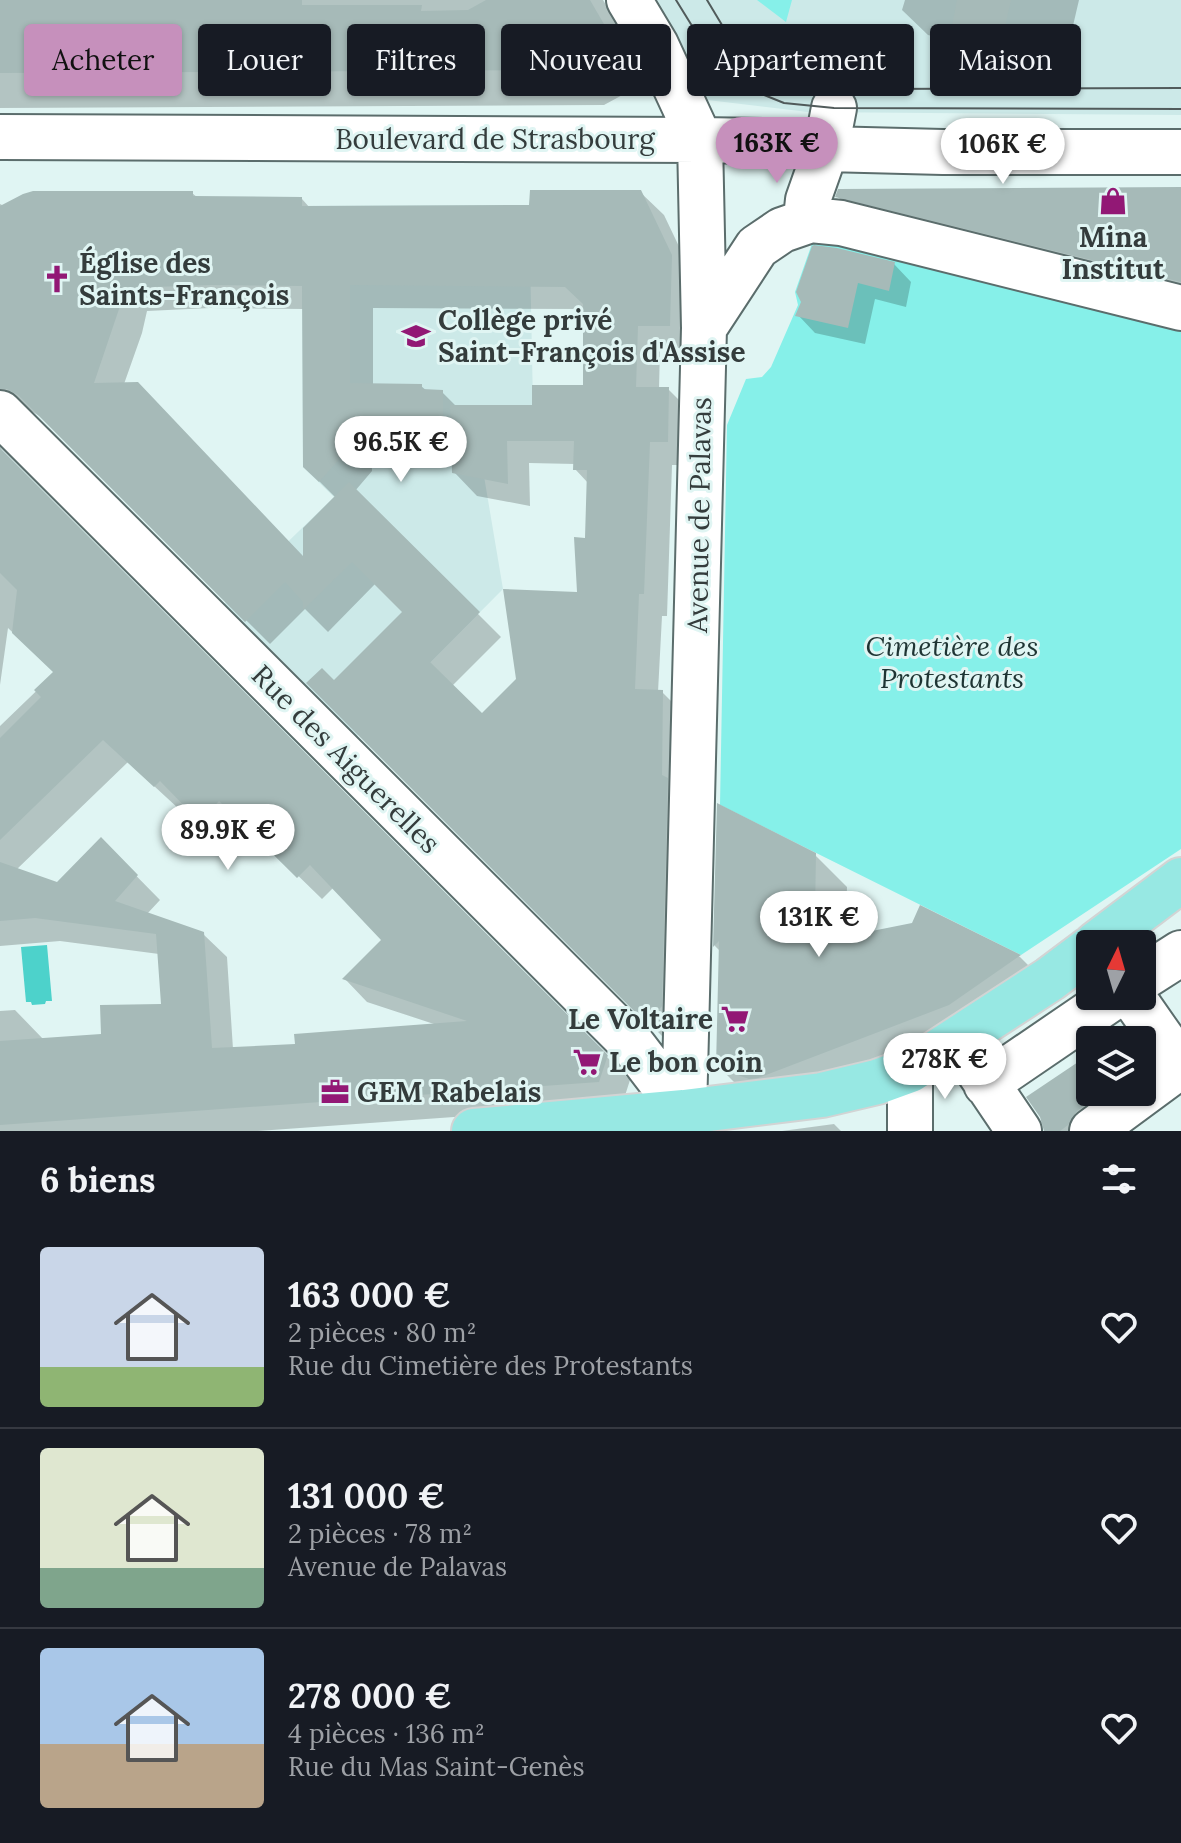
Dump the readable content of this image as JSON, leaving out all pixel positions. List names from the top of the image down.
{
  "streets": {
    "street": ["Boulevard de Strasbourg", "Avenue de Palavas", "Rue des Aiguerelles"]
  },
  "crossings": [
    ["Boulevard de Strasbourg", "Avenue de Palavas"],
    ["Avenue de Palavas", "Rue des Aiguerelles"]
  ],
  "parks": ["Cimetière des Protestants"],
  "places": {
    "shop": ["Mina Institut"],
    "church": ["Église des Saints-François"],
    "school or university": ["Collège privé Saint-François d'Assise"],
    "supermarket": ["Le Voltaire", "Le bon coin"],
    "office": ["GEM Rabelais"]
  },
  "north": "top",
  "page": {
    "chip": [
      "Acheter",
      "Louer",
      "Filtres",
      "Nouveau",
      "Appartement",
      "Maison"
    ],
    "price": [
      "163K €",
      "106K €",
      "96.5K €",
      "89.9K €",
      "131K €",
      "278K €"
    ],
    "heading": "6 biens",
    "list": [
      {
        "name": "163 000 €",
        "note": "2 pièces · 80 m² · Rue du Cimetière des Protestants"
      },
      {
        "name": "131 000 €",
        "note": "2 pièces · 78 m² · Avenue de Palavas"
      },
      {
        "name": "278 000 €",
        "note": "4 pièces · 136 m² · Rue du Mas Saint-Genès"
      }
    ]
  }
}
